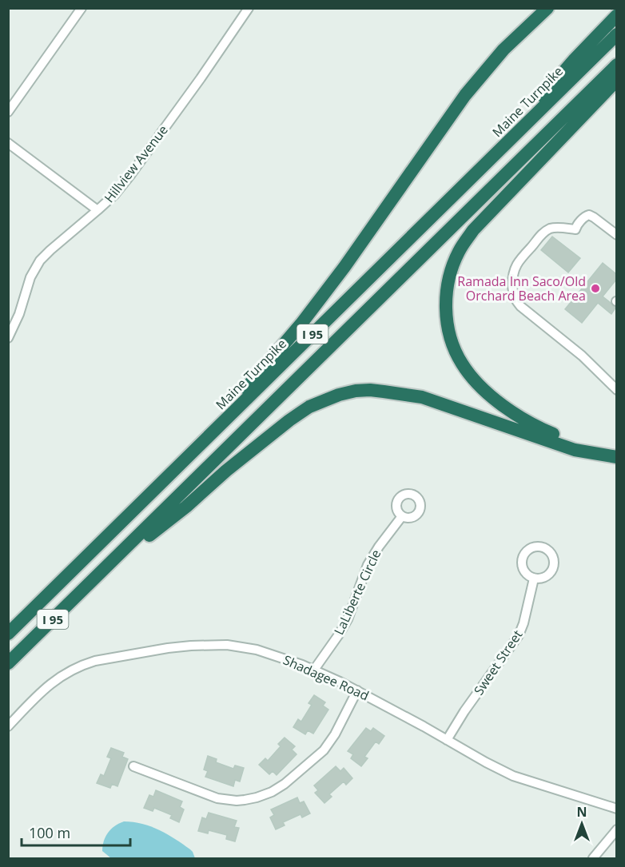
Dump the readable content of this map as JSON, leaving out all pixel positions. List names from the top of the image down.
{
  "streets": {
    "highway": ["Maine Turnpike", "I 95"],
    "street": [
      "Hillview Avenue",
      "LaLiberte Circle",
      "Sweet Street",
      "Shadagee Road"
    ]
  },
  "crossings": [
    ["LaLiberte Circle", "Shadagee Road"],
    ["Sweet Street", "Shadagee Road"]
  ],
  "places": ["Ramada Inn Saco/Old Orchard Beach Area"],
  "scale_bar": "100 m",
  "north": "top"
}
